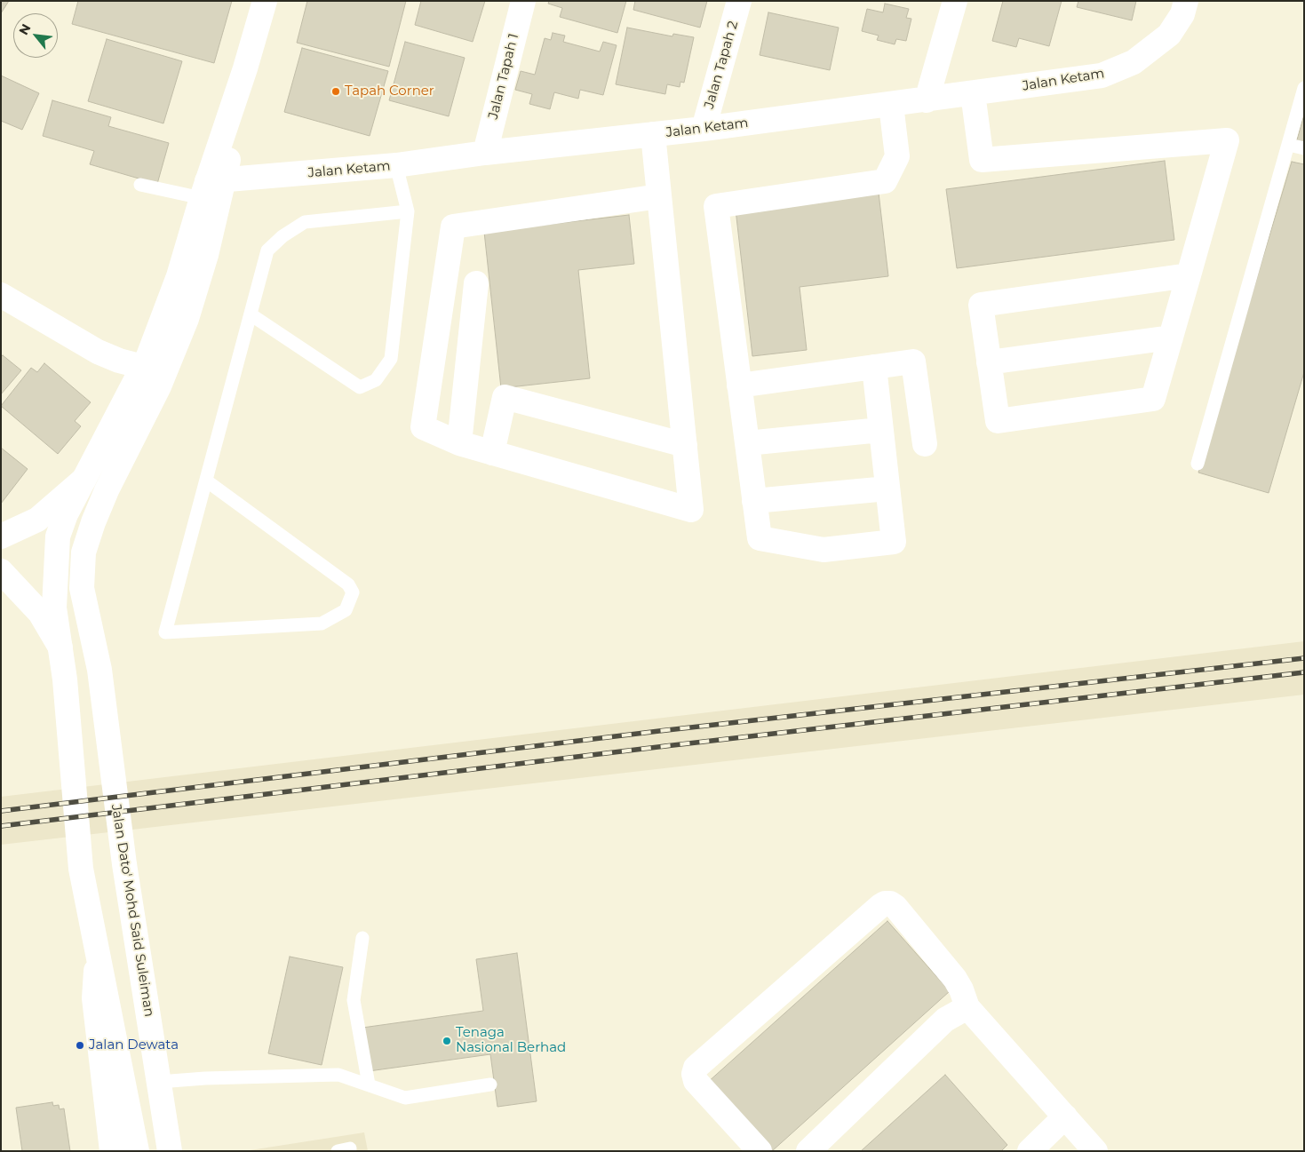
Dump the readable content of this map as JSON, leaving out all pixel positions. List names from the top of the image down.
{
  "streets": {
    "street": [
      "Jalan Tapah 2",
      "Jalan Tapah 1",
      "Jalan Ketam",
      "Jalan Dato' Mohd Said Suleiman"
    ]
  },
  "crossings": [
    ["Jalan Tapah 2", "Jalan Ketam"],
    ["Jalan Tapah 1", "Jalan Ketam"],
    ["Jalan Ketam", "Jalan Dato' Mohd Said Suleiman"]
  ],
  "places": ["Tapah Corner", "Tenaga Nasional Berhad", "Jalan Dewata"],
  "north": "top left"
}
